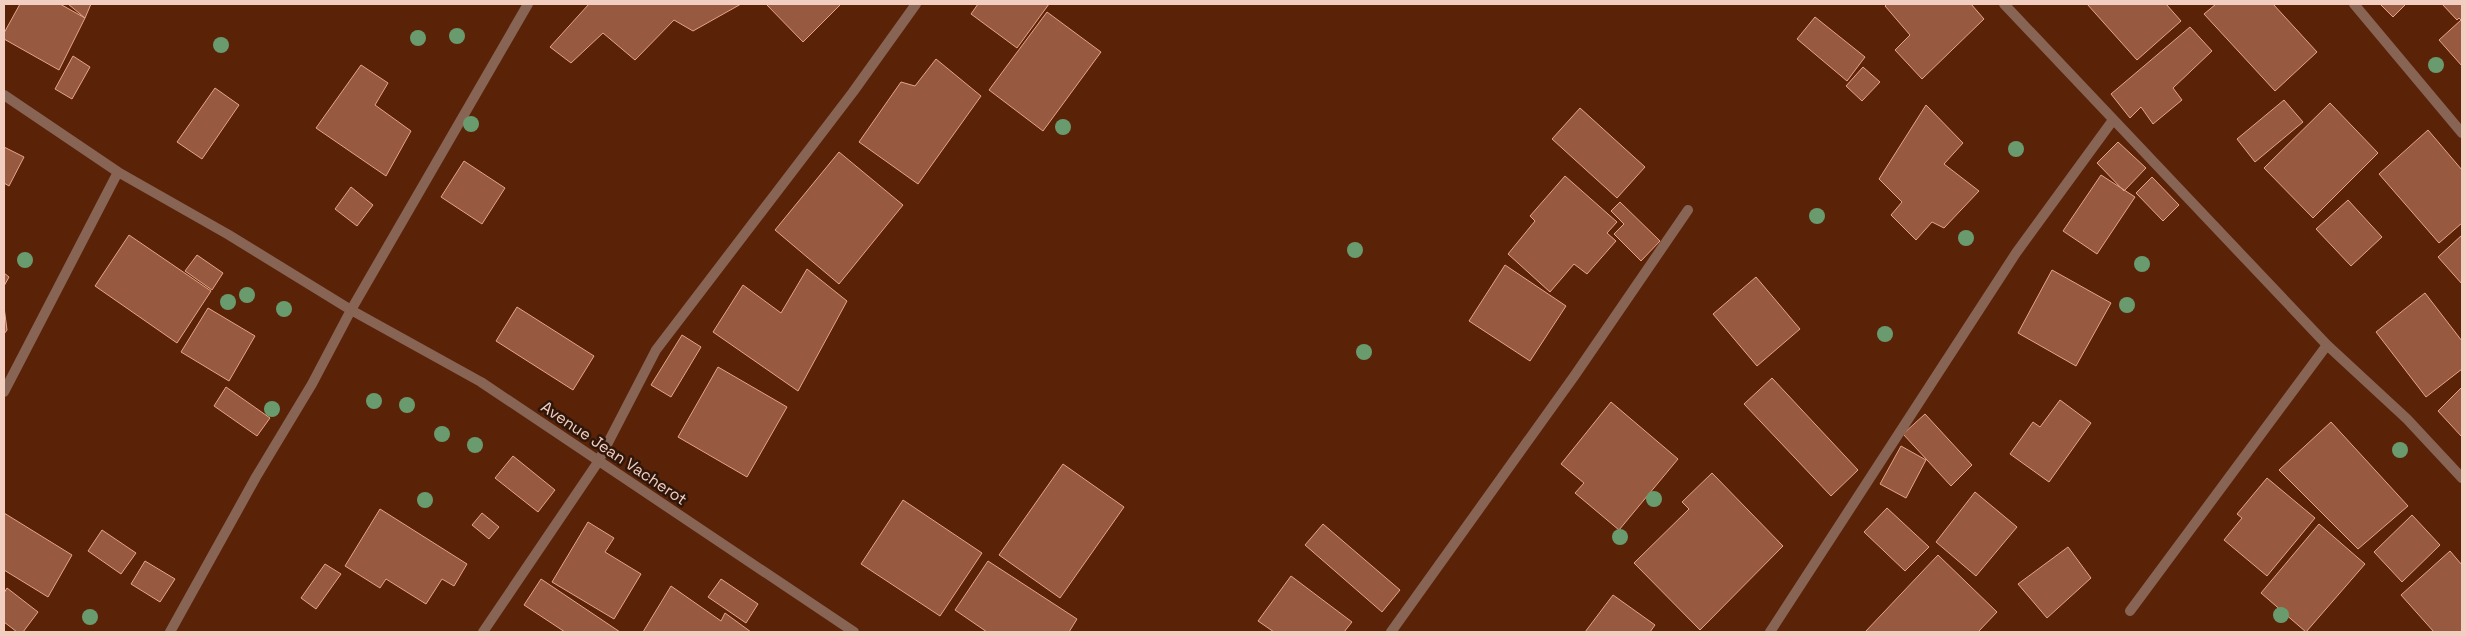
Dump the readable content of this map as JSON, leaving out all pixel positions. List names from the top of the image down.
{
  "streets": {
    "street": ["Avenue Jean Vacherot"]
  }
}
